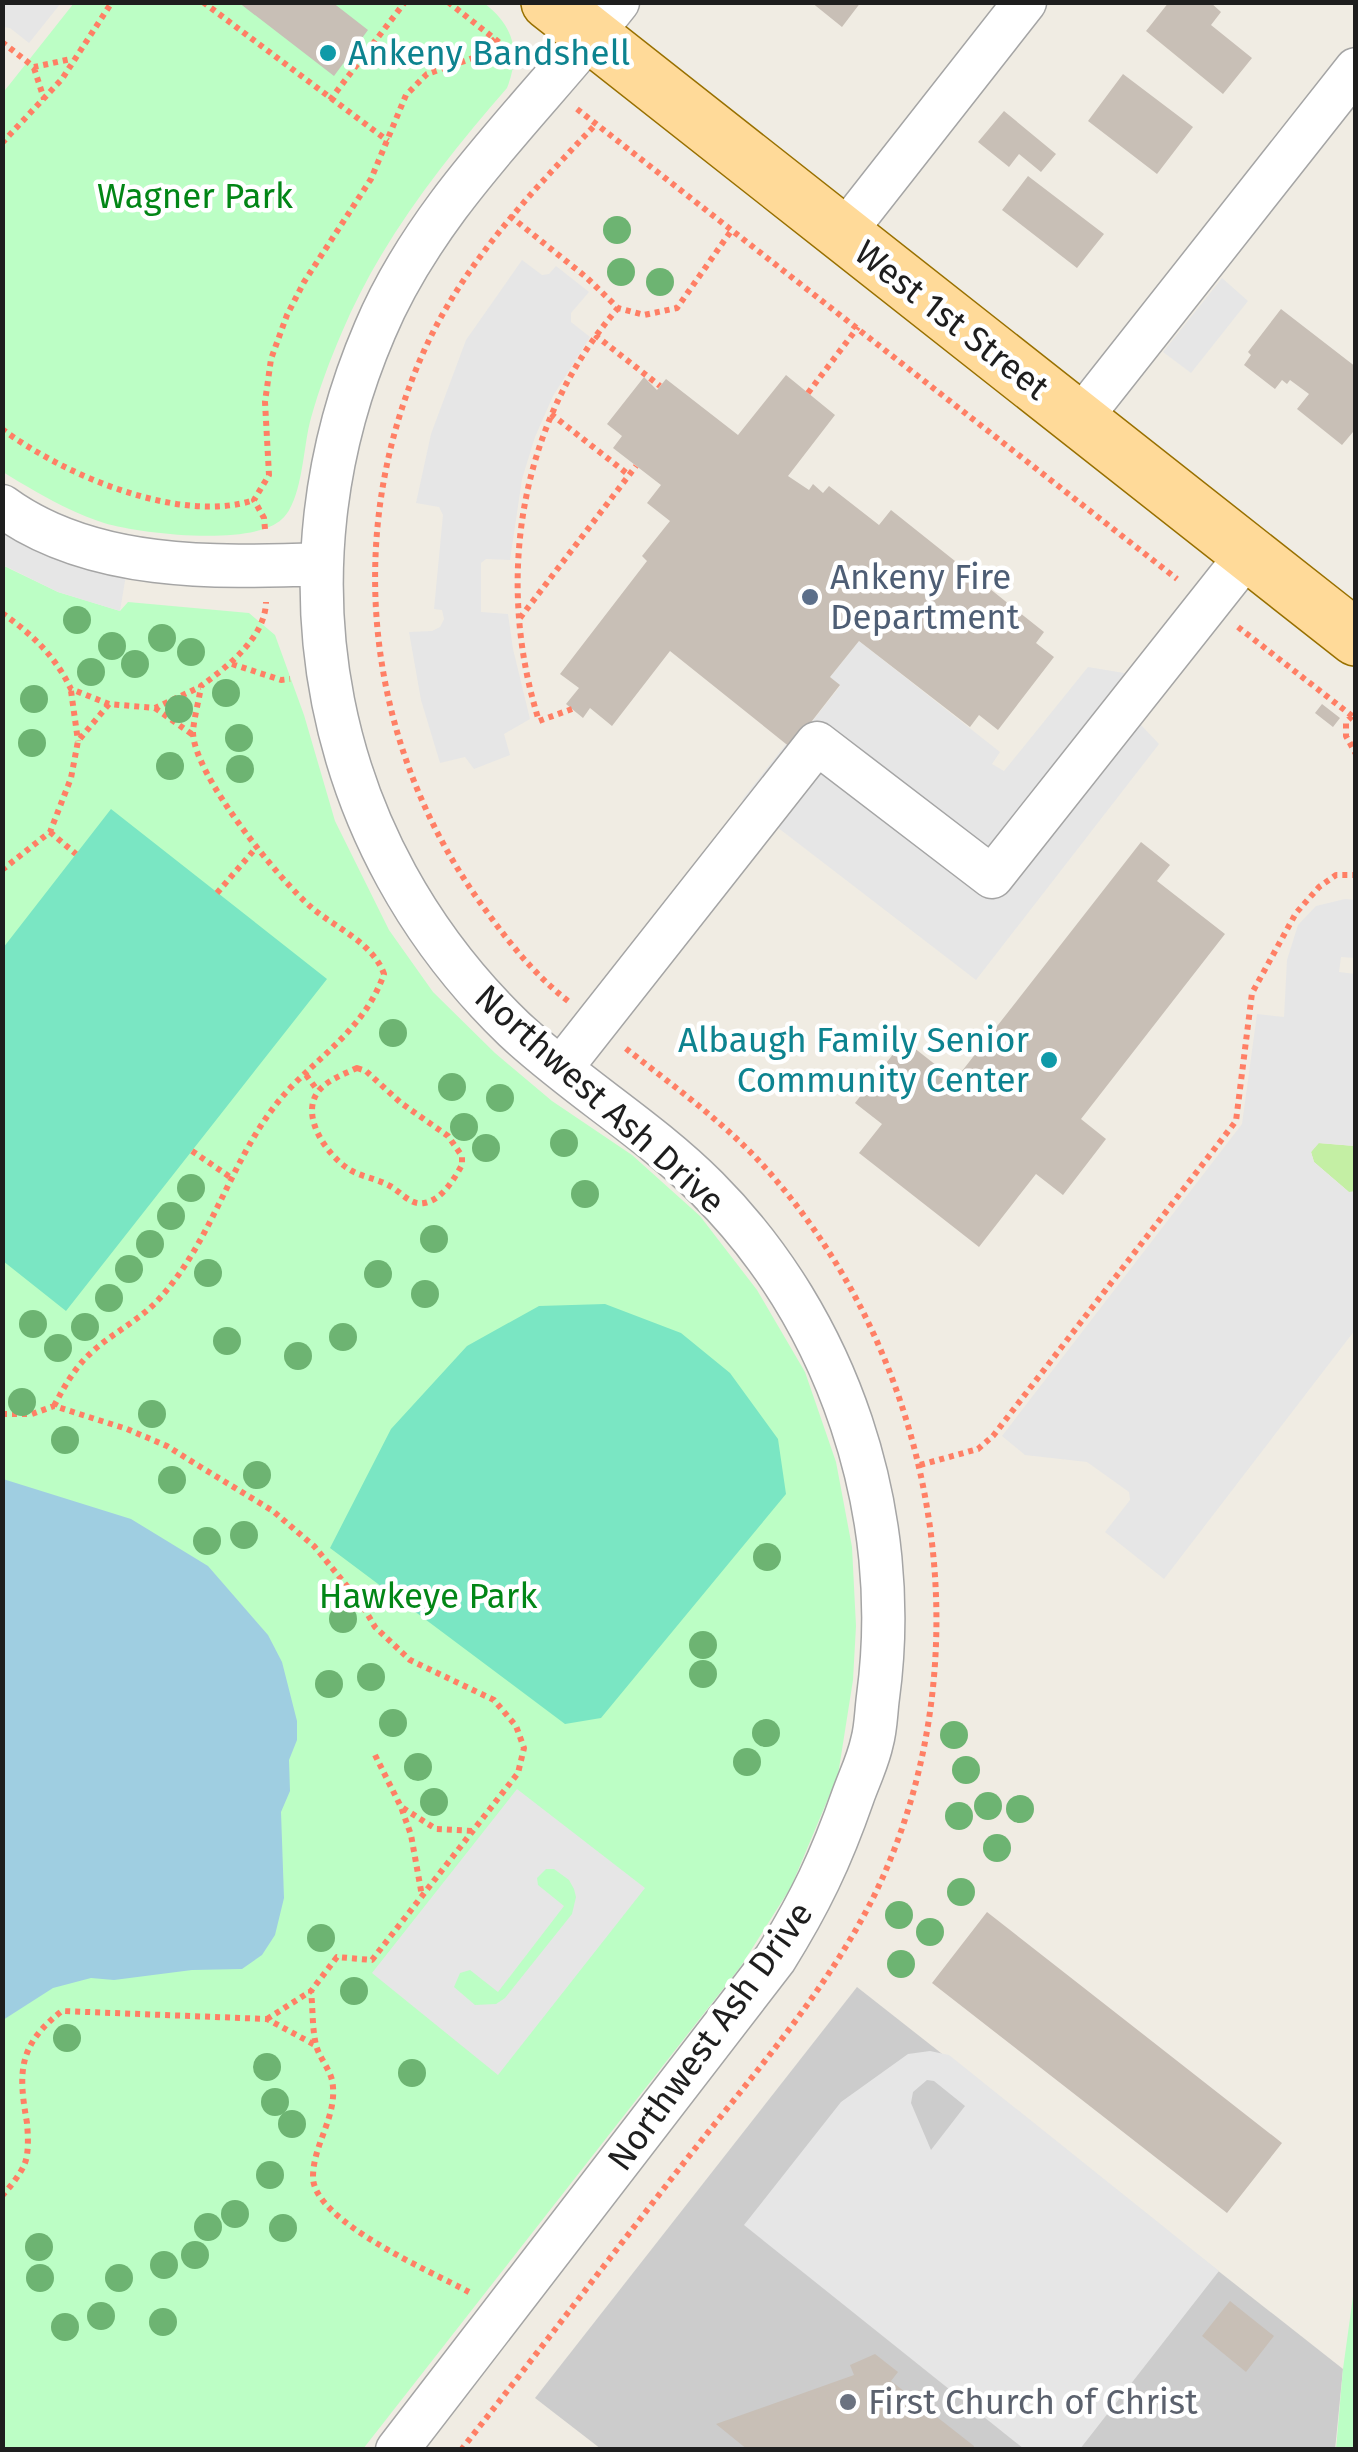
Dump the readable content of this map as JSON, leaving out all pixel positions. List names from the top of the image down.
{
  "streets": {
    "main road": ["West 1st Street"],
    "street": ["Northwest Ash Drive"]
  },
  "crossings": [
    ["West 1st Street", "Northwest Ash Drive"]
  ],
  "parks": ["Wagner Park", "Hawkeye Park"],
  "places": [
    "Ankeny Bandshell",
    "Ankeny Fire Department",
    "Albaugh Family Senior Community Center",
    "First Church of Christ"
  ]
}
